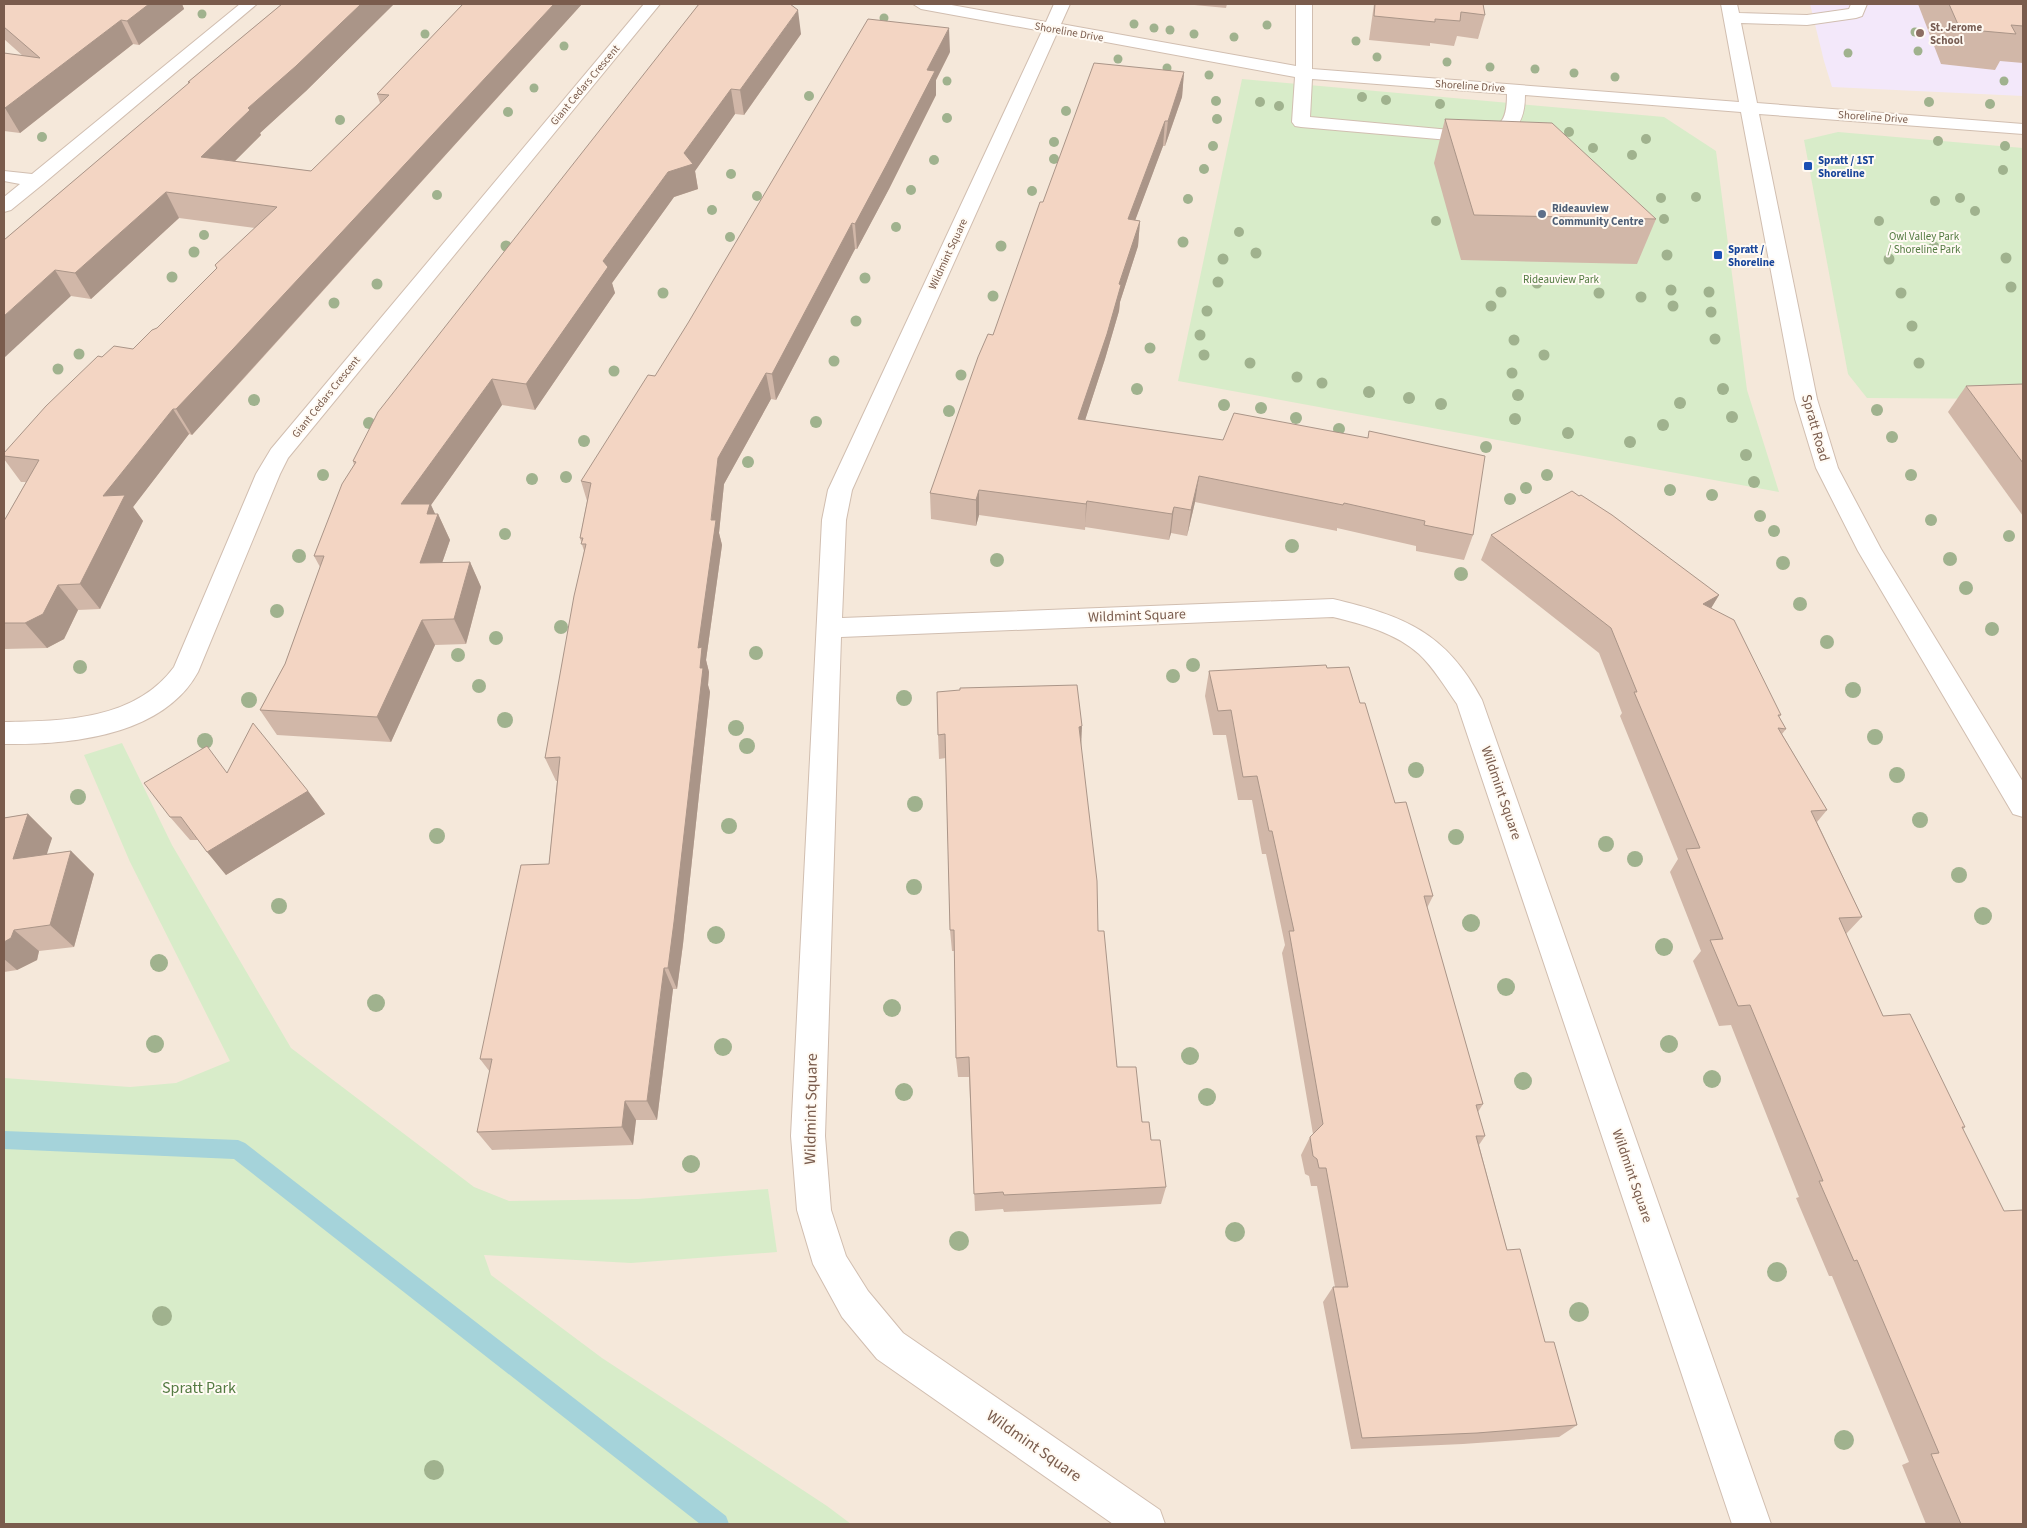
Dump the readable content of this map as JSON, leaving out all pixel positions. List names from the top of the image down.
{
  "streets": {
    "street": [
      "Shoreline Drive",
      "Giant Cedars Crescent",
      "Wildmint Square",
      "Spratt Road"
    ]
  },
  "crossings": [
    ["Shoreline Drive", "Wildmint Square"],
    ["Shoreline Drive", "Spratt Road"]
  ],
  "parks": ["Owl Valley Park / Shoreline Park", "Rideauview Park", "Spratt Park"],
  "places": {
    "other": ["St. Jerome School", "Rideauview Community Centre"],
    "transit": ["Spratt / 1ST Shoreline", "Spratt / Shoreline"]
  }
}
